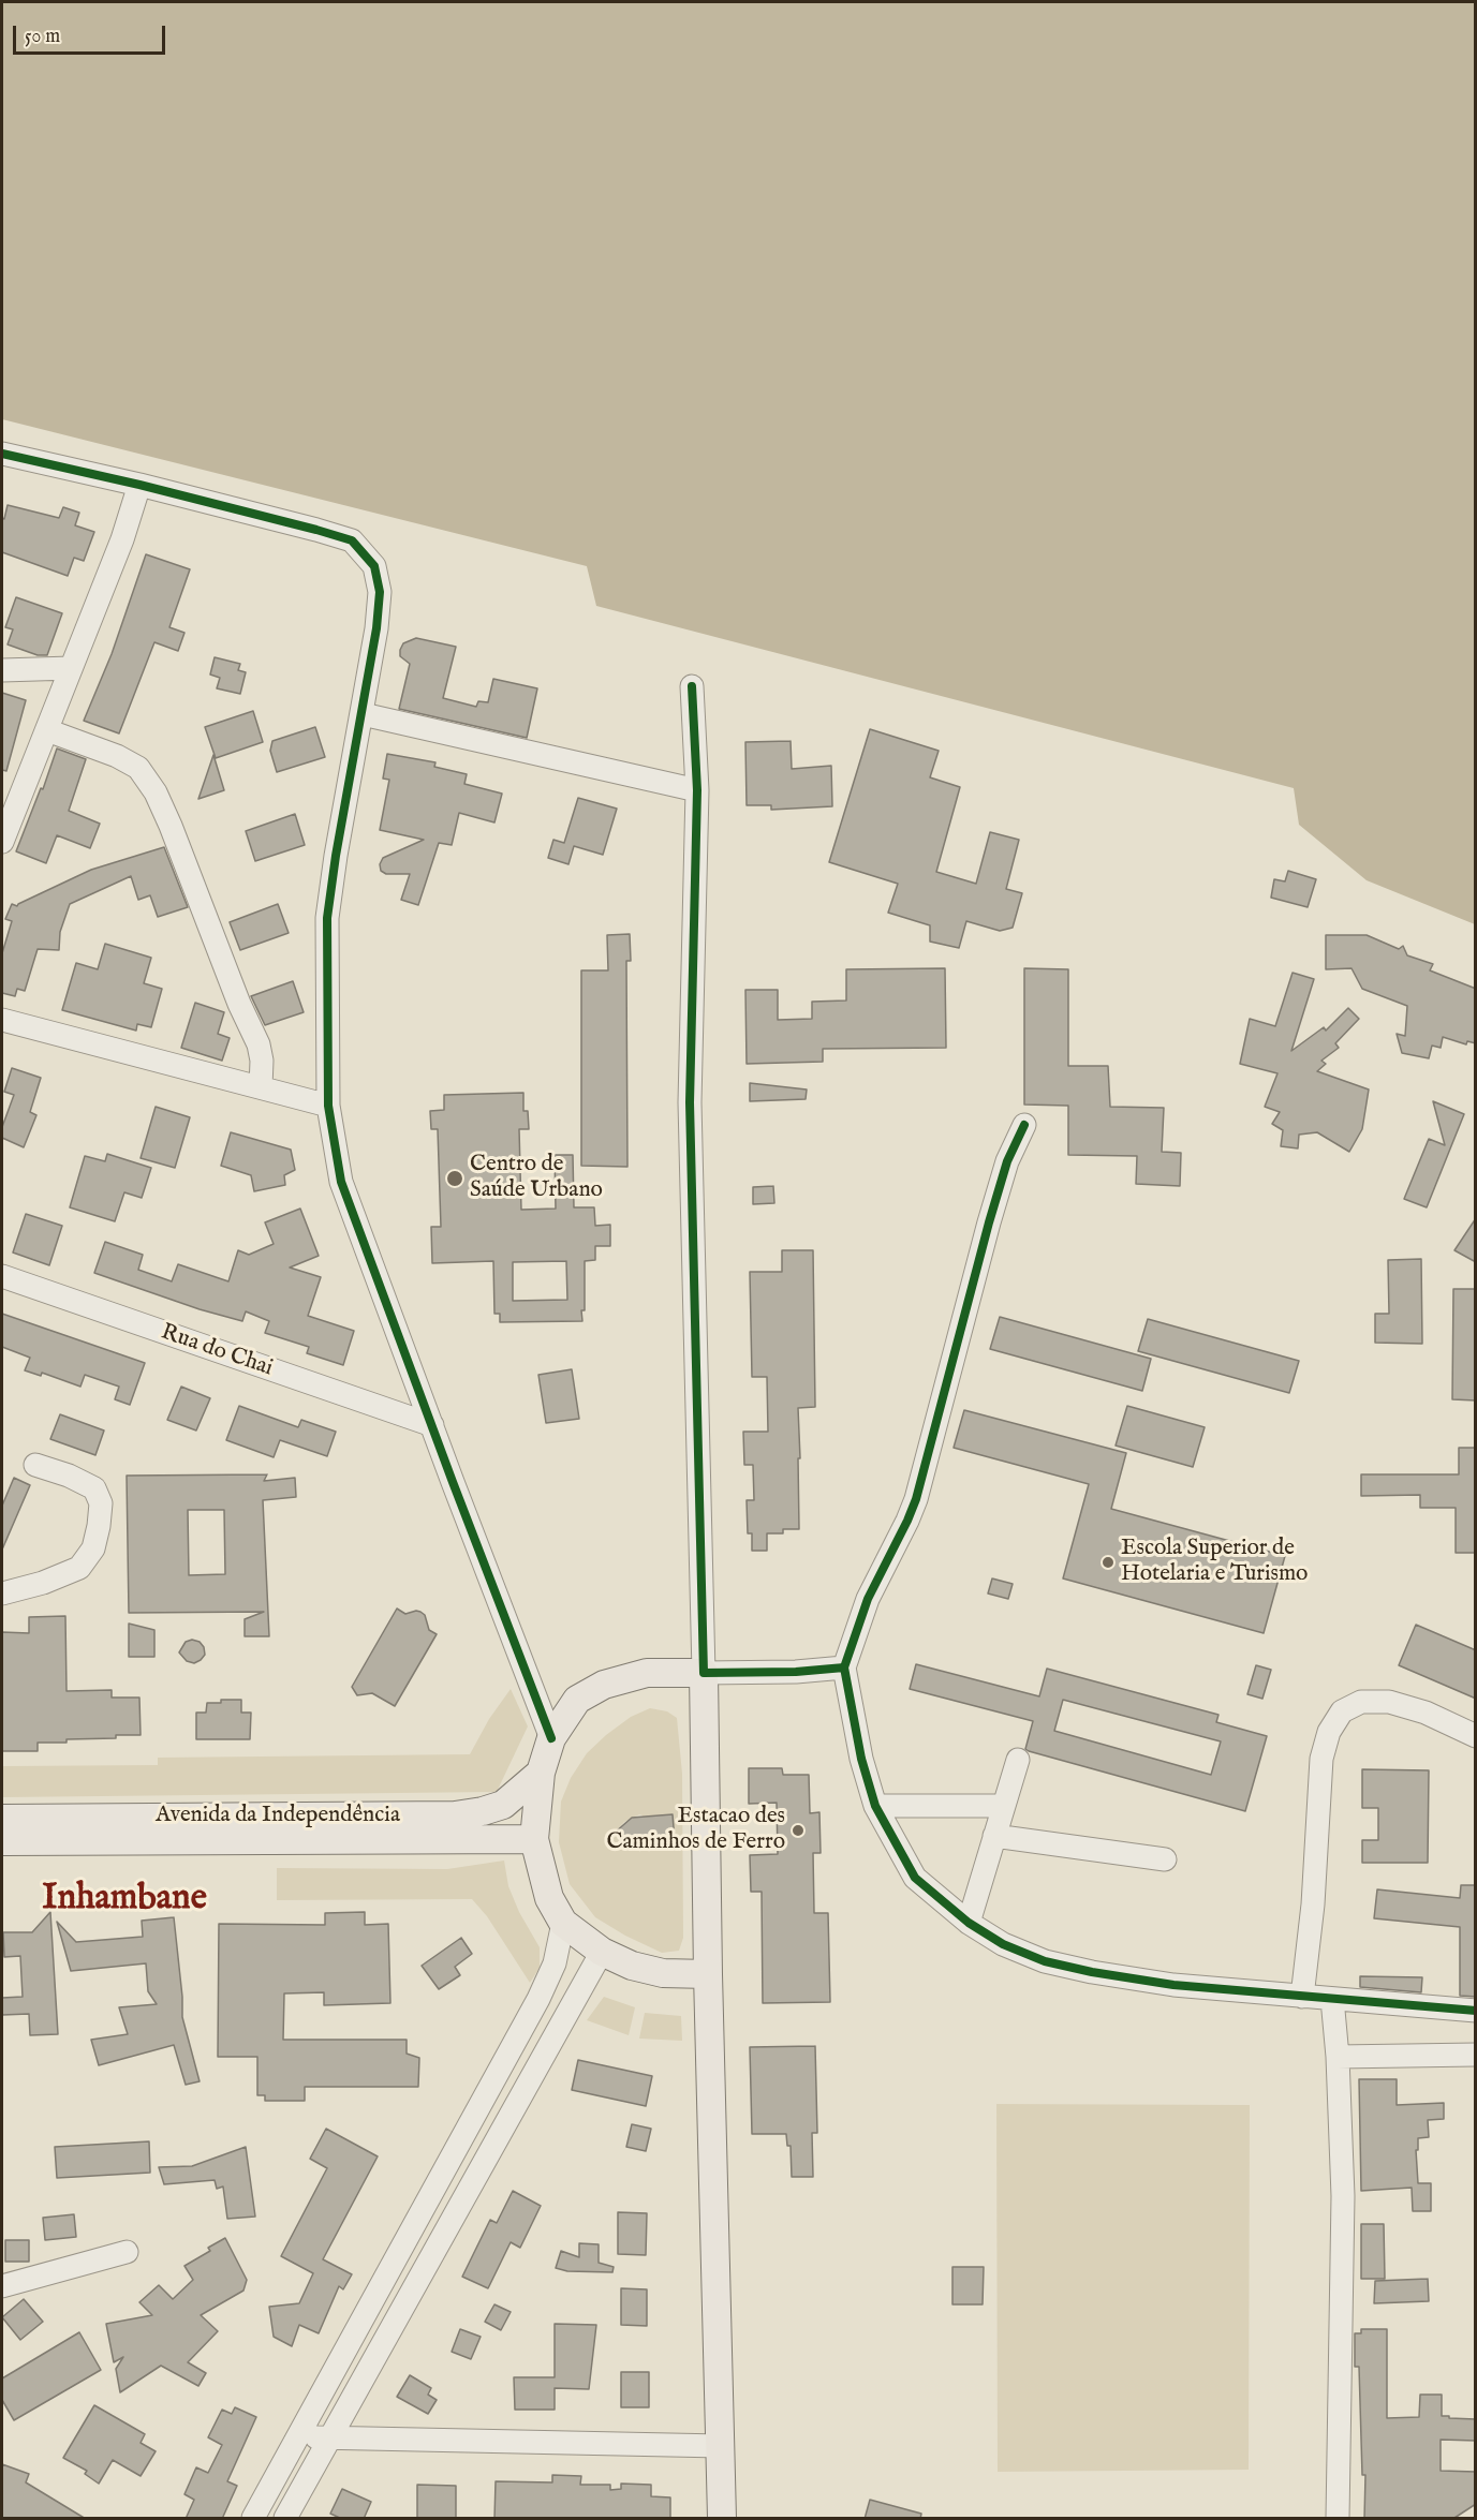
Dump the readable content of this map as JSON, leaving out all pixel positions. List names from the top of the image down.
{
  "streets": {
    "main road": ["Avenida da Independência"],
    "street": ["Rua do Chai"]
  },
  "districts": ["Inhambane"],
  "places": ["Centro de Saúde Urbano", "Escola Superior de Hotelaria e Turismo", "Estacao des Caminhos de Ferro"],
  "scale_bar": "50 m"
}
